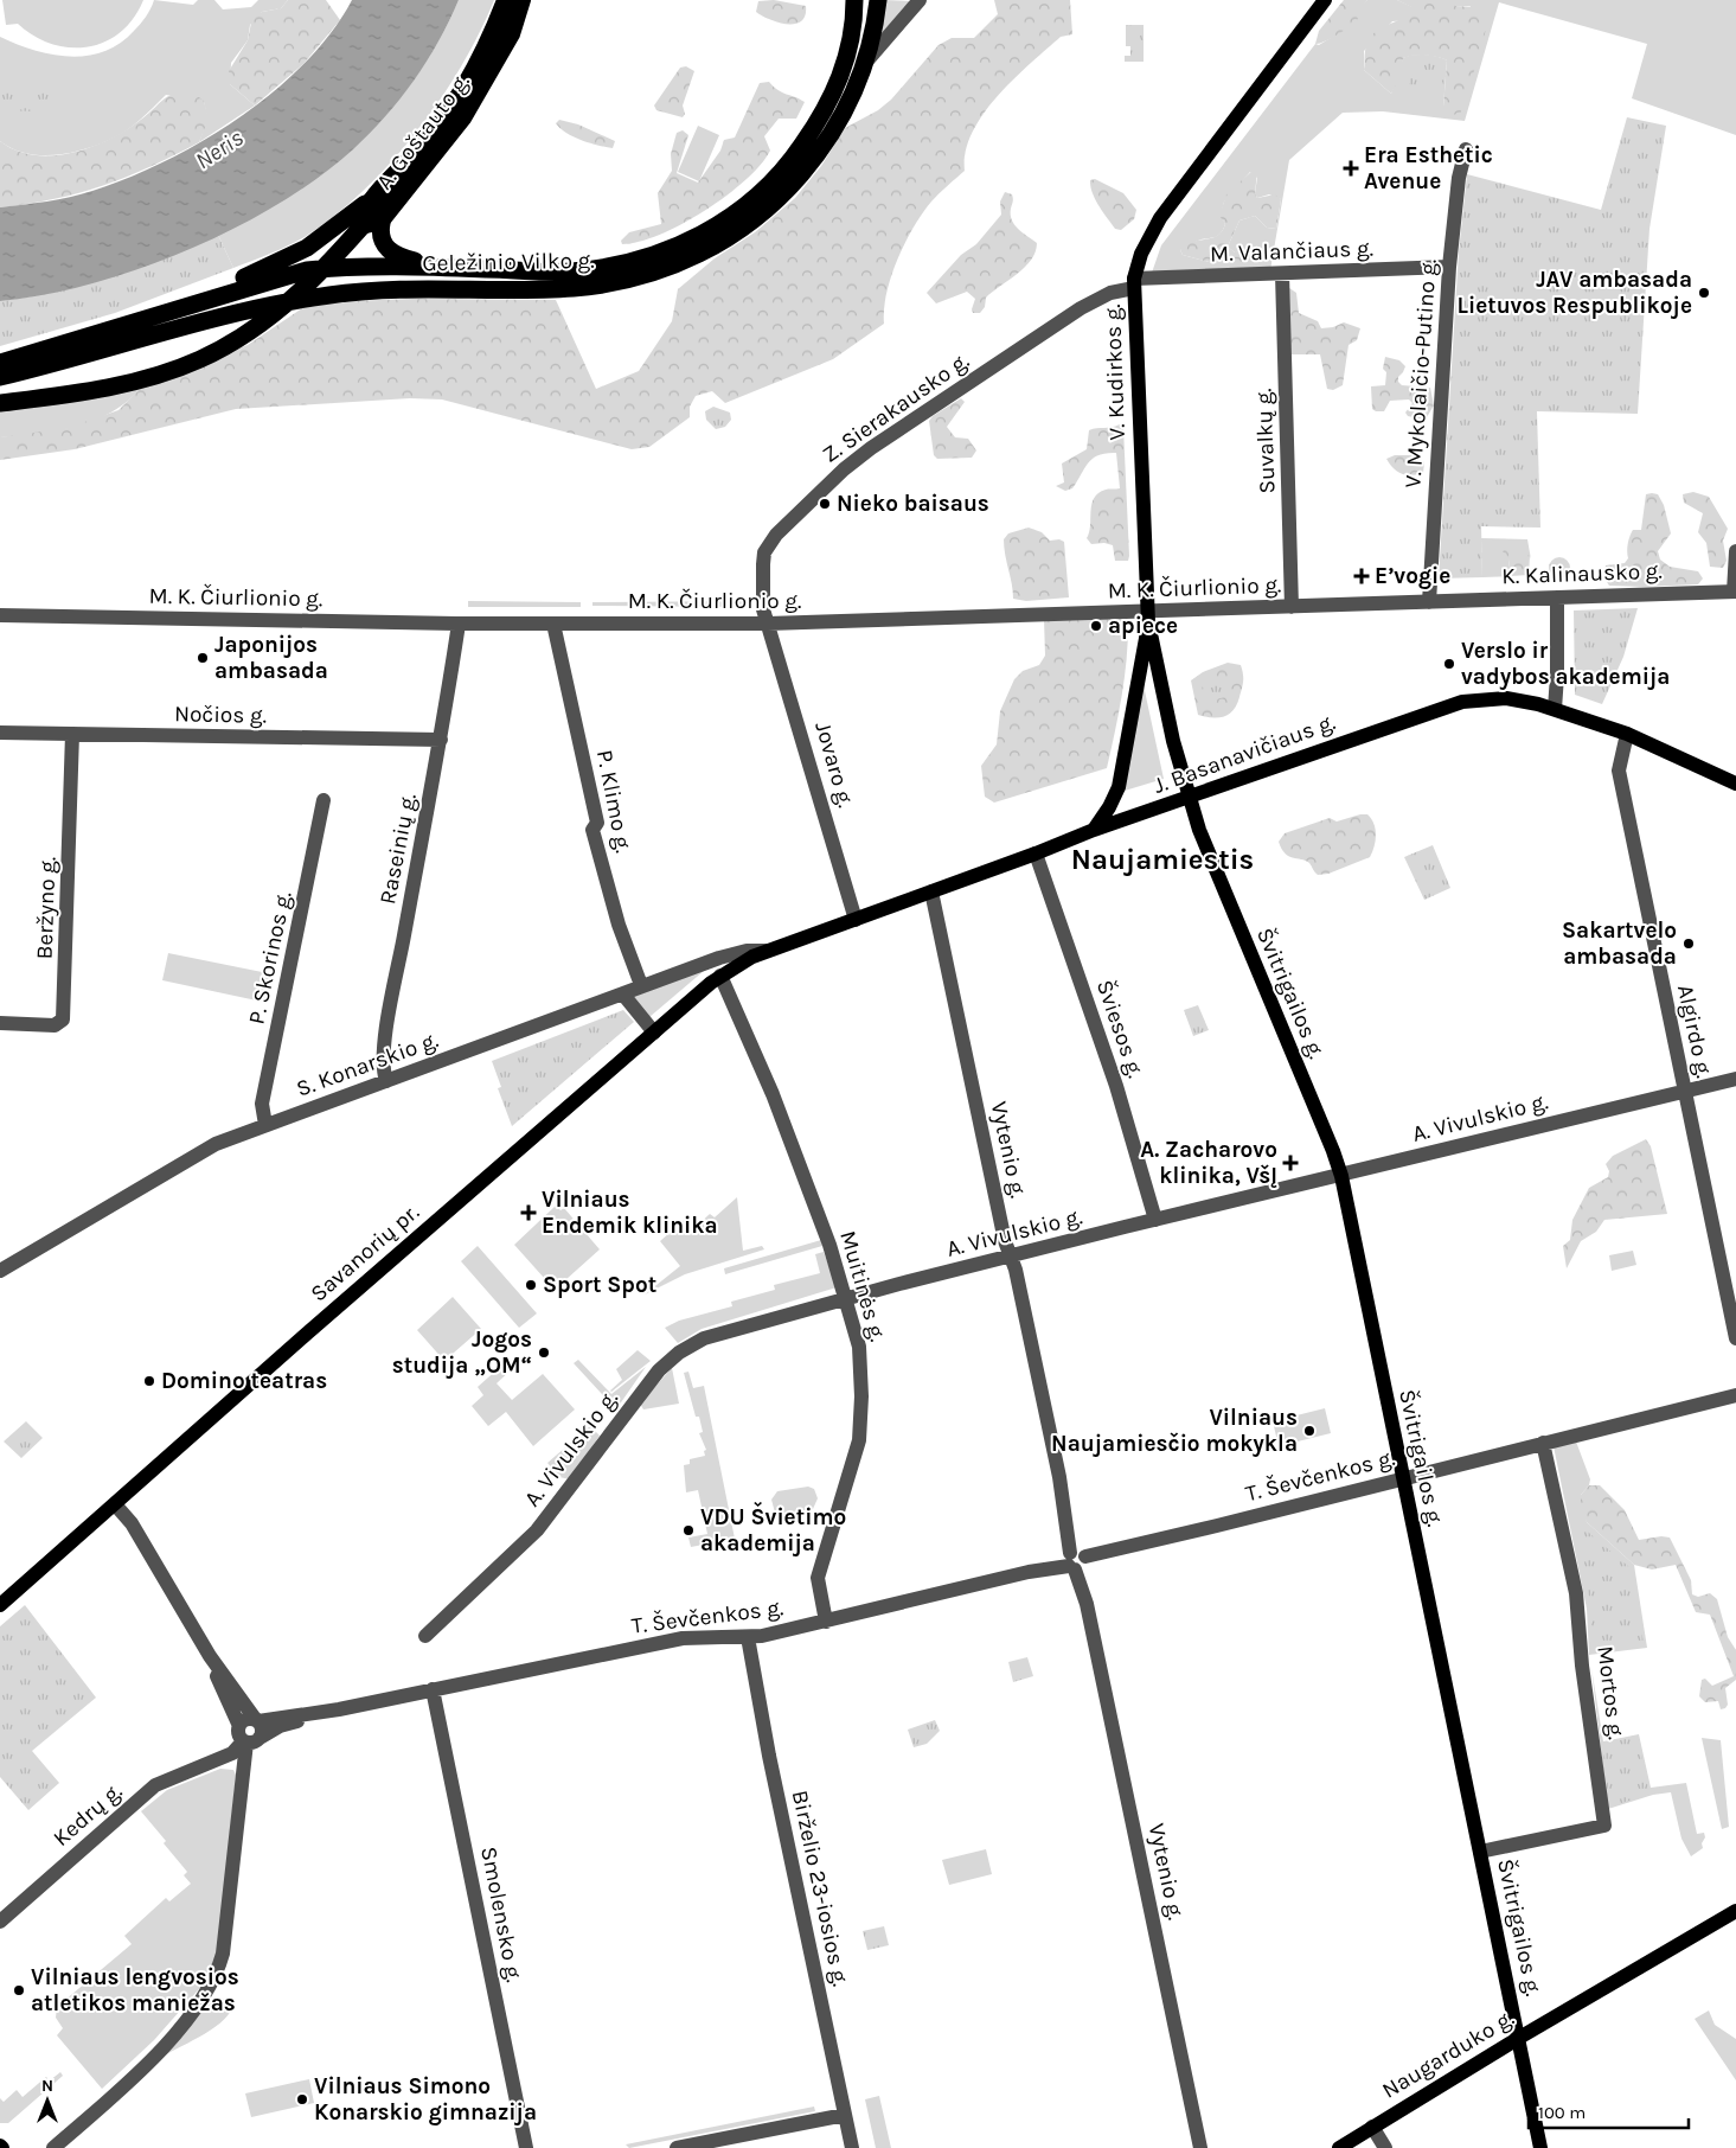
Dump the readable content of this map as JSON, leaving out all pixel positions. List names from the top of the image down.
{
  "streets": {
    "highway": ["Geležinio Vilko g."],
    "main road": [
      "A. Goštauto g.",
      "V. Kudirkos g.",
      "J. Basanavičiaus g.",
      "Švitrigailos g.",
      "Savanorių pr.",
      "Naugarduko g."
    ],
    "street": [
      "M. Valančiaus g.",
      "V. Mykolaičio-Putino g.",
      "Z. Sierakausko g.",
      "Suvalkų g.",
      "K. Kalinausko g.",
      "M. K. Čiurlionio g.",
      "Nočios g.",
      "Jovaro g.",
      "P. Klimo g.",
      "Raseinių g.",
      "Beržyno g.",
      "P. Skorinos g.",
      "Šviesos g.",
      "Algirdo g.",
      "S. Konarskio g.",
      "A. Vivulskio g.",
      "Vytenio g.",
      "Muitinės g.",
      "T. Ševčenkos g.",
      "Mortos g.",
      "Kedrų g.",
      "Birželio 23-iosios g.",
      "Smolensko g."
    ]
  },
  "crossings": [
    ["M. Valančiaus g.", "V. Kudirkos g."],
    ["M. Valančiaus g.", "V. Mykolaičio-Putino g."],
    ["M. Valančiaus g.", "Z. Sierakausko g."],
    ["M. Valančiaus g.", "Suvalkų g."],
    ["V. Kudirkos g.", "Z. Sierakausko g."],
    ["V. Kudirkos g.", "M. K. Čiurlionio g."],
    ["V. Kudirkos g.", "J. Basanavičiaus g."],
    ["V. Kudirkos g.", "Švitrigailos g."],
    ["V. Mykolaičio-Putino g.", "K. Kalinausko g."],
    ["V. Mykolaičio-Putino g.", "M. K. Čiurlionio g."],
    ["Z. Sierakausko g.", "M. K. Čiurlionio g."],
    ["Z. Sierakausko g.", "Jovaro g."],
    ["Suvalkų g.", "M. K. Čiurlionio g."],
    ["K. Kalinausko g.", "M. K. Čiurlionio g."],
    ["M. K. Čiurlionio g.", "Jovaro g."],
    ["M. K. Čiurlionio g.", "P. Klimo g."],
    ["M. K. Čiurlionio g.", "Raseinių g."],
    ["Nočios g.", "Raseinių g."],
    ["Nočios g.", "Beržyno g."],
    ["J. Basanavičiaus g.", "Jovaro g."],
    ["J. Basanavičiaus g.", "Švitrigailos g."],
    ["J. Basanavičiaus g.", "Šviesos g."],
    ["J. Basanavičiaus g.", "Algirdo g."],
    ["J. Basanavičiaus g.", "S. Konarskio g."],
    ["J. Basanavičiaus g.", "Vytenio g."],
    ["J. Basanavičiaus g.", "Savanorių pr."],
    ["P. Klimo g.", "S. Konarskio g."],
    ["Raseinių g.", "S. Konarskio g."],
    ["P. Skorinos g.", "S. Konarskio g."],
    ["Švitrigailos g.", "A. Vivulskio g."],
    ["Švitrigailos g.", "T. Ševčenkos g."],
    ["Švitrigailos g.", "Mortos g."],
    ["Švitrigailos g.", "Naugarduko g."],
    ["Šviesos g.", "A. Vivulskio g."],
    ["Algirdo g.", "A. Vivulskio g."],
    ["S. Konarskio g.", "Savanorių pr."],
    ["A. Vivulskio g.", "Vytenio g."],
    ["A. Vivulskio g.", "Muitinės g."],
    ["Vytenio g.", "T. Ševčenkos g."],
    ["Savanorių pr.", "Muitinės g."],
    ["Muitinės g.", "T. Ševčenkos g."],
    ["T. Ševčenkos g.", "Mortos g."],
    ["T. Ševčenkos g.", "Kedrų g."],
    ["T. Ševčenkos g.", "Birželio 23-iosios g."],
    ["T. Ševčenkos g.", "Smolensko g."]
  ],
  "districts": ["Naujamiestis"],
  "water": ["Neris"],
  "places": {
    "health": [
      "Era Esthetic Avenue",
      "E’vogie",
      "A. Zacharovo klinika, VšĮ",
      "Vilniaus Endemik klinika"
    ],
    "other": [
      "JAV ambasada Lietuvos Respublikoje",
      "Nieko baisaus",
      "apiece",
      "Japonijos ambasada",
      "Verslo ir vadybos akademija",
      "Sakartvelo ambasada",
      "Sport Spot",
      "Jogos studija „OM“",
      "Domino teatras",
      "Vilniaus Naujamiesčio mokykla",
      "VDU Švietimo akademija",
      "Vilniaus lengvosios atletikos maniežas",
      "Vilniaus Simono Konarskio gimnazija"
    ]
  },
  "scale_bar": "100 m",
  "north": "top"
}
